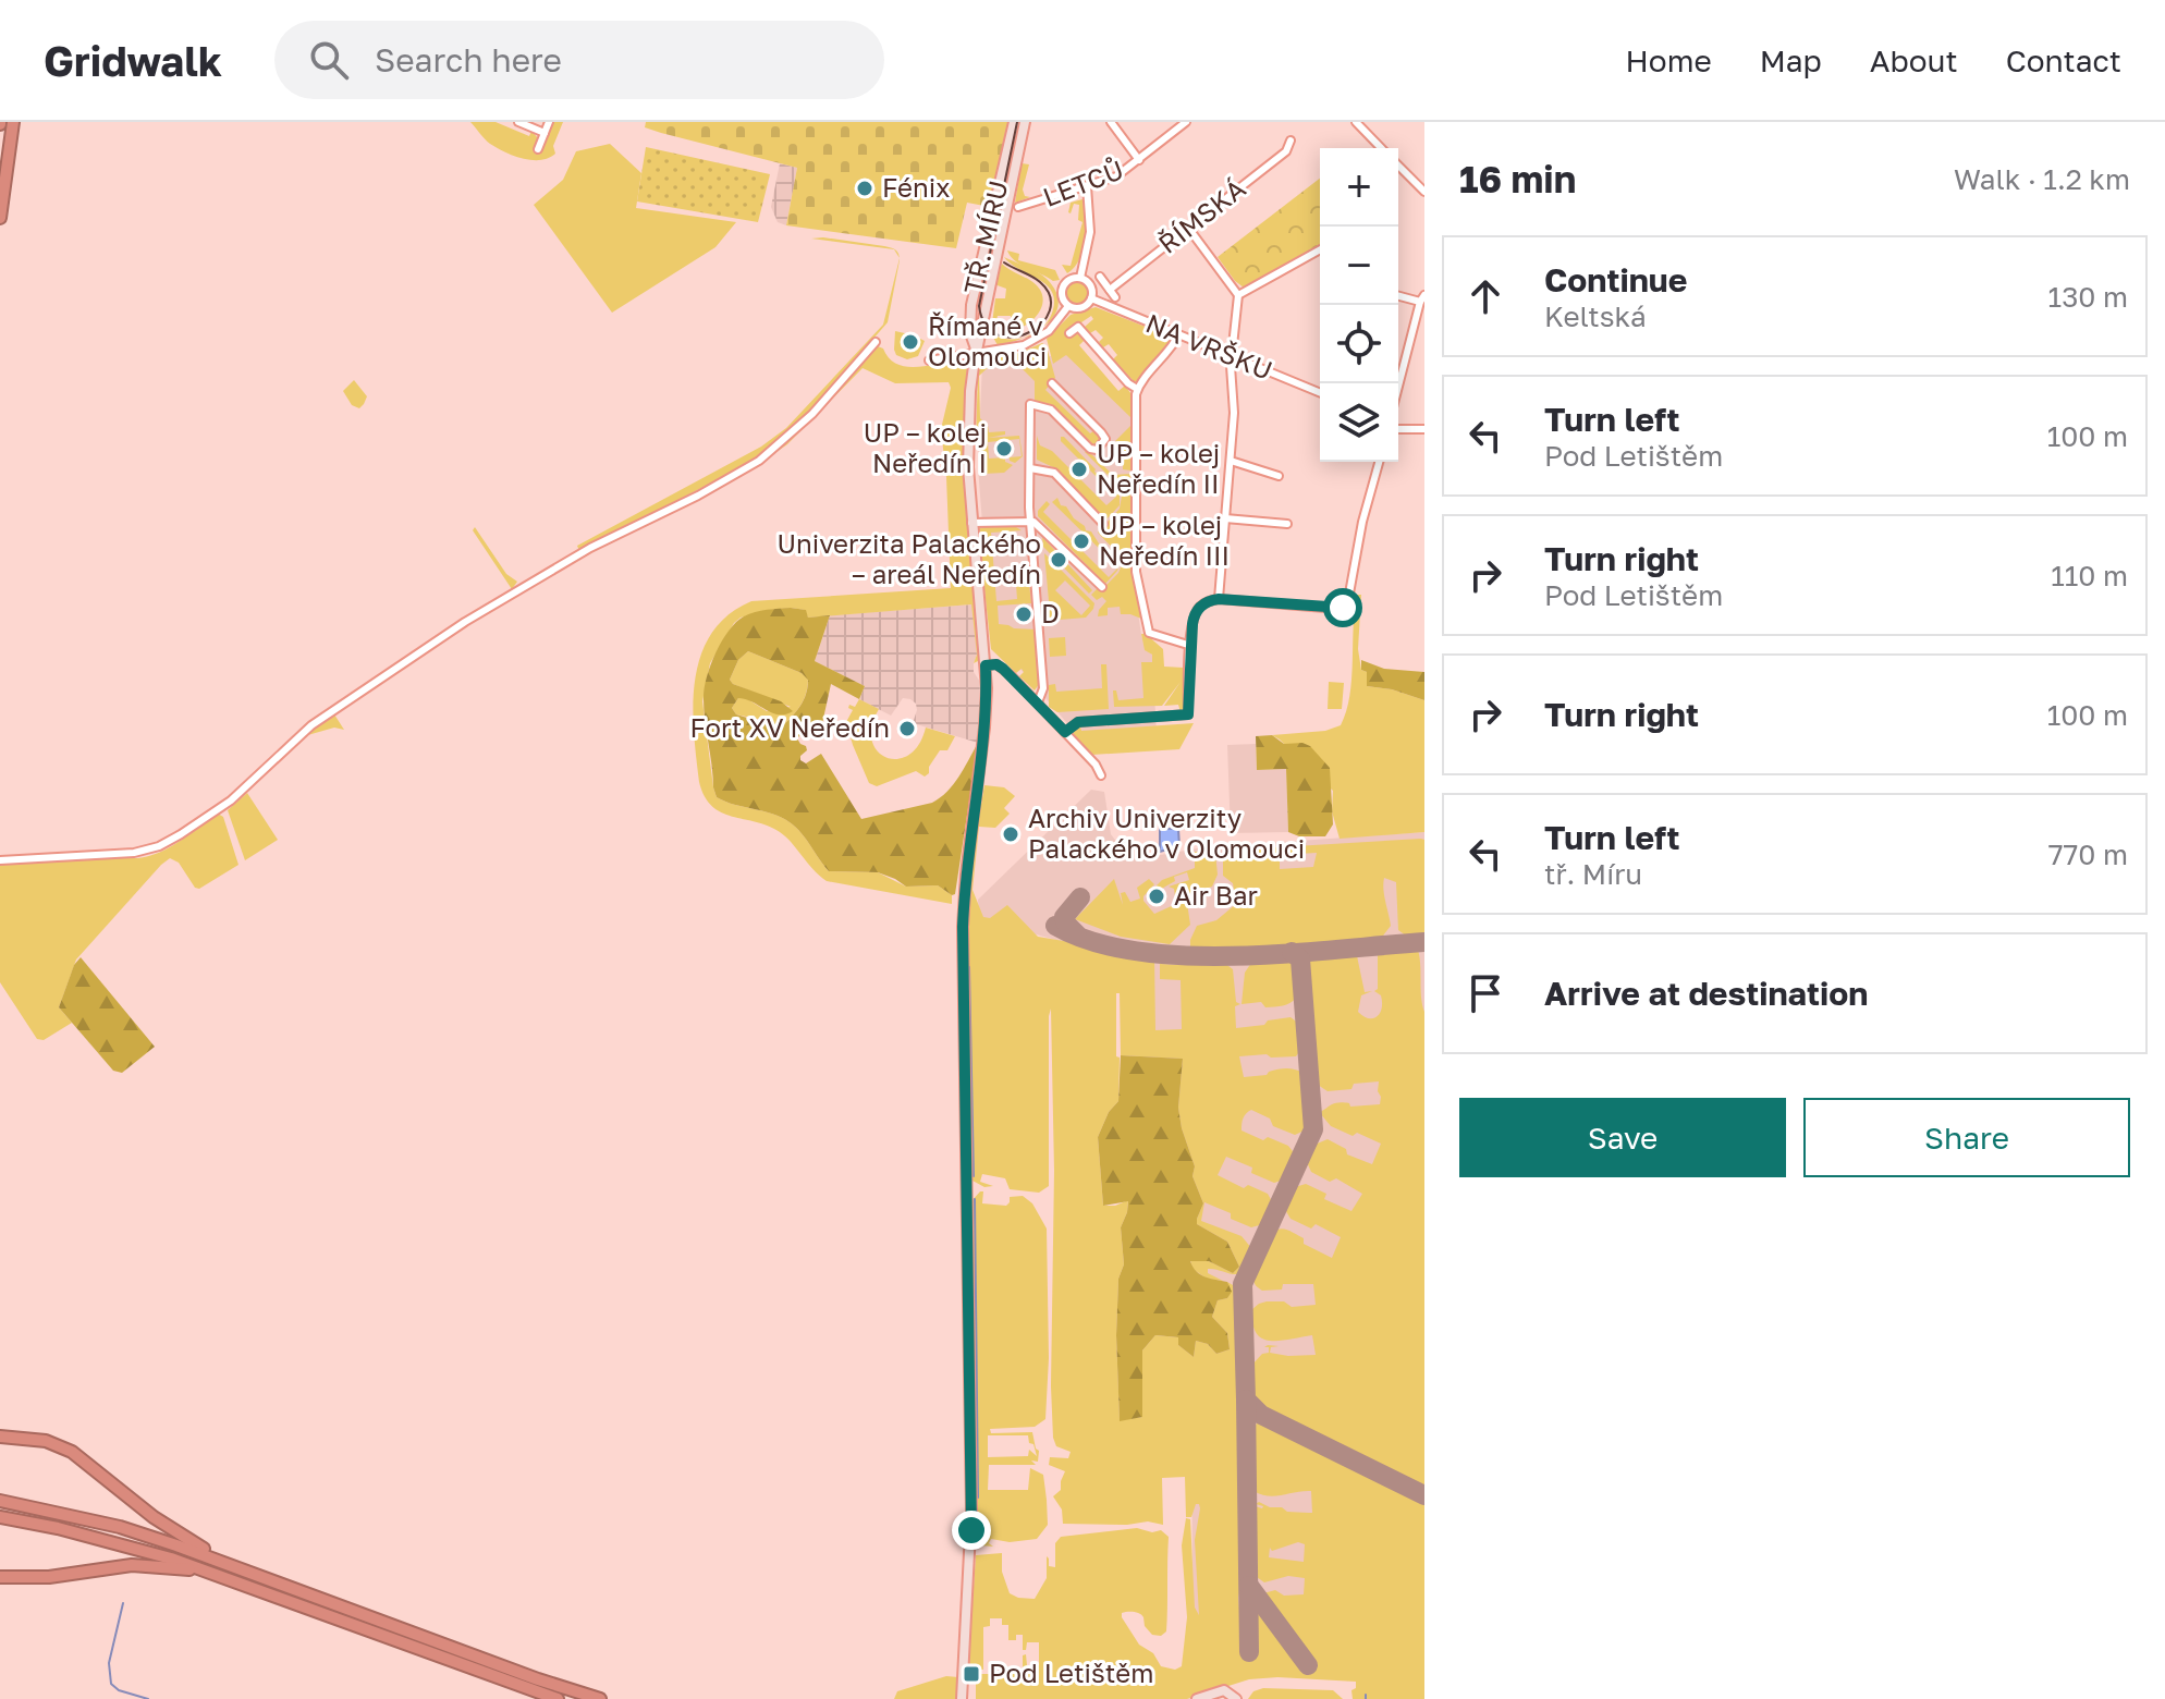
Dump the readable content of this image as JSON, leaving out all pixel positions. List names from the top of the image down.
{
  "streets": {
    "main road": ["TŘ. MÍRU"],
    "street": ["LETCŮ", "ŘÍMSKÁ", "NA VRŠKU"]
  },
  "places": {
    "other": [
      "Fénix",
      "Římané v Olomouci",
      "UP – kolej Neředín I",
      "UP – kolej Neředín II",
      "UP – kolej Neředín III",
      "Univerzita Palackého – areál Neředín",
      "D",
      "Fort XV Neředín",
      "Archiv Univerzity Palackého v Olomouci",
      "Air Bar"
    ],
    "transit": ["Pod Letištěm"]
  },
  "page": {
    "header": "Gridwalk",
    "search": "Search here",
    "nav": [
      "Home",
      "Map",
      "About",
      "Contact"
    ],
    "heading": ["16 min", "Walk · 1.2 km"],
    "map_buttons": ["+", "−"],
    "list": [
      ["Continue", "Keltská", "130 m"],
      ["Turn left", "Pod Letištěm", "100 m"],
      ["Turn right", "Pod Letištěm", "110 m"],
      ["Turn right", "100 m"],
      ["Turn left", "tř. Míru", "770 m"],
      "Arrive at destination"
    ],
    "buttons": ["Save", "Share"]
  }
}
